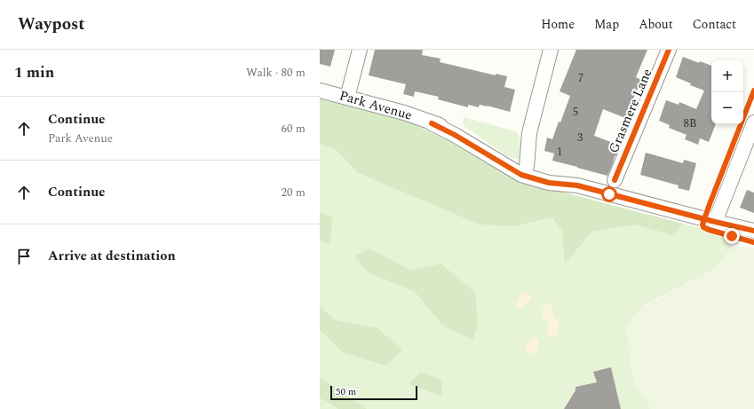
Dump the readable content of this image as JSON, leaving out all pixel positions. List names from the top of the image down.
{
  "streets": {
    "street": ["Park Avenue", "Grasmere Lane"]
  },
  "house_numbers": [
    "7",
    "5",
    "8B",
    "3",
    "1"
  ],
  "scale_bar": "50 m",
  "page": {
    "header": "Waypost",
    "nav": [
      "Home",
      "Map",
      "About",
      "Contact"
    ],
    "heading": ["1 min", "Walk · 80 m"],
    "map_buttons": ["+", "−"],
    "list": [
      ["Continue", "Park Avenue", "60 m"],
      ["Continue", "20 m"],
      "Arrive at destination"
    ],
    "scale": "50 m"
  }
}
